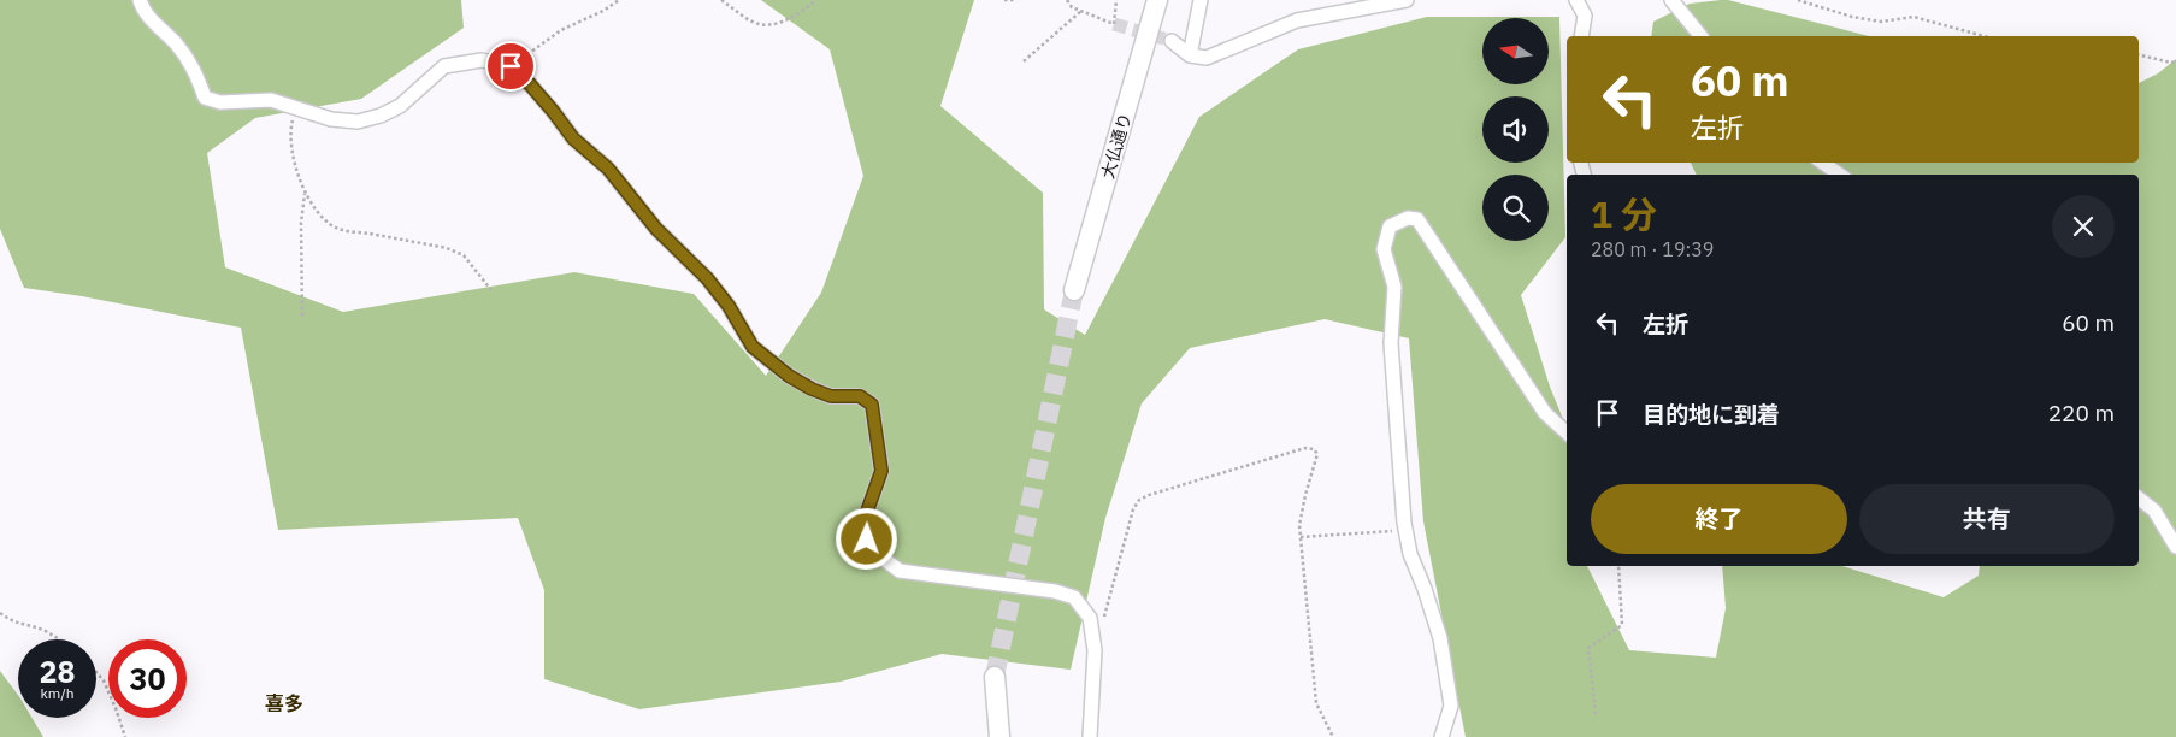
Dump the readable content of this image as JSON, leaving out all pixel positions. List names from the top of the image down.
{
  "streets": {
    "street": ["大仏通り"]
  },
  "districts": ["喜多"],
  "north": "left",
  "page": {
    "turn": ["60 m", "左折"],
    "heading": ["1 分", "280 m · 19:39"],
    "list": [
      {
        "name": "左折",
        "value": "60 m"
      },
      {
        "name": "目的地に到着",
        "value": "220 m"
      }
    ],
    "buttons": ["終了", "共有"],
    "speed": "28 km/h",
    "limit": "30"
  }
}
